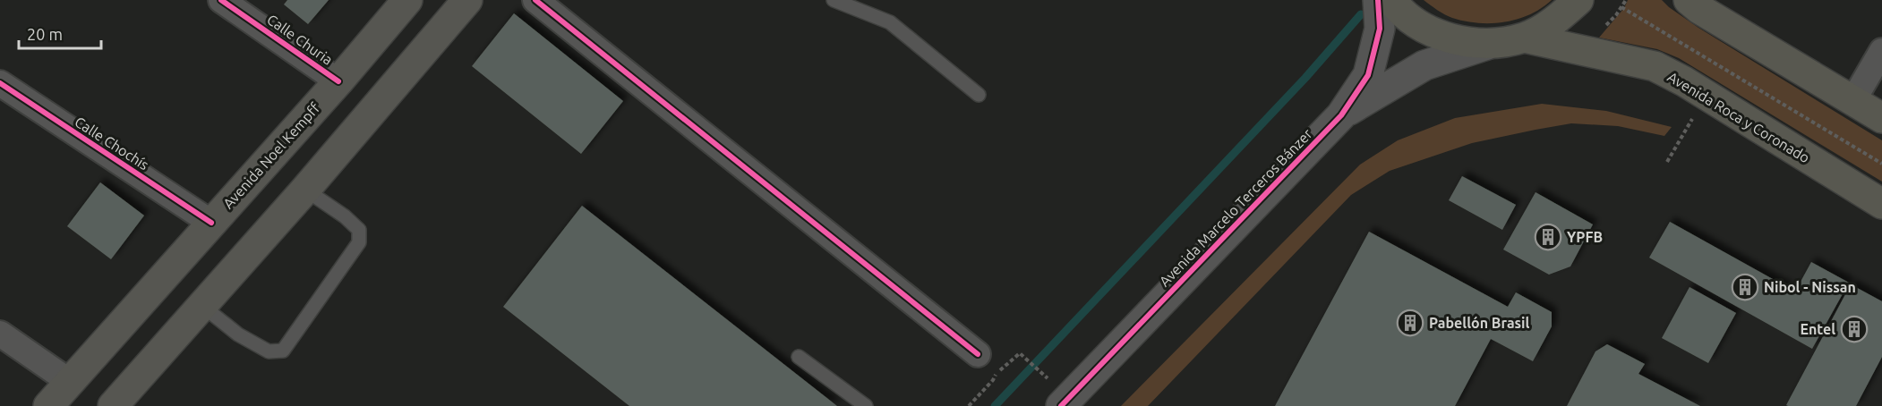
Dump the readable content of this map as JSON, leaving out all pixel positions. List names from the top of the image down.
{
  "streets": {
    "main road": ["Avenida Roca y Coronado", "Avenida Noel Kempff"],
    "street": ["Calle Churia", "Calle Chochís", "Avenida Marcelo Terceros Bánzer"]
  },
  "crossings": [
    ["Calle Churia", "Avenida Noel Kempff"],
    ["Calle Chochís", "Avenida Noel Kempff"]
  ],
  "places": {
    "building": [
      "YPFB",
      "Nibol - Nissan",
      "Pabellón Brasil",
      "Entel"
    ]
  },
  "scale_bar": "20 m"
}
